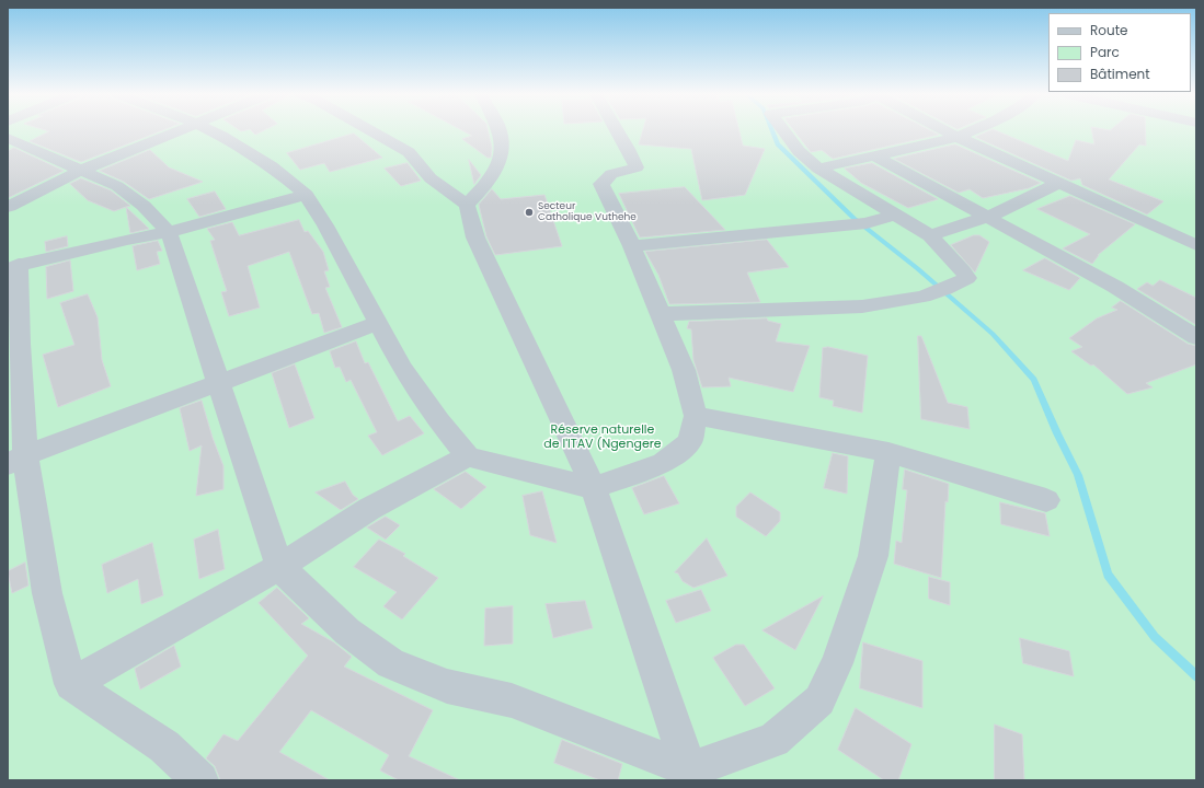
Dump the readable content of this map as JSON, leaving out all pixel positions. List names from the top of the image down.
{
  "parks": ["Réserve naturelle de l'ITAV (Ngengere"],
  "places": ["Secteur Catholique Vuthehe"],
  "legend": ["Route", "Parc", "Bâtiment"]
}
